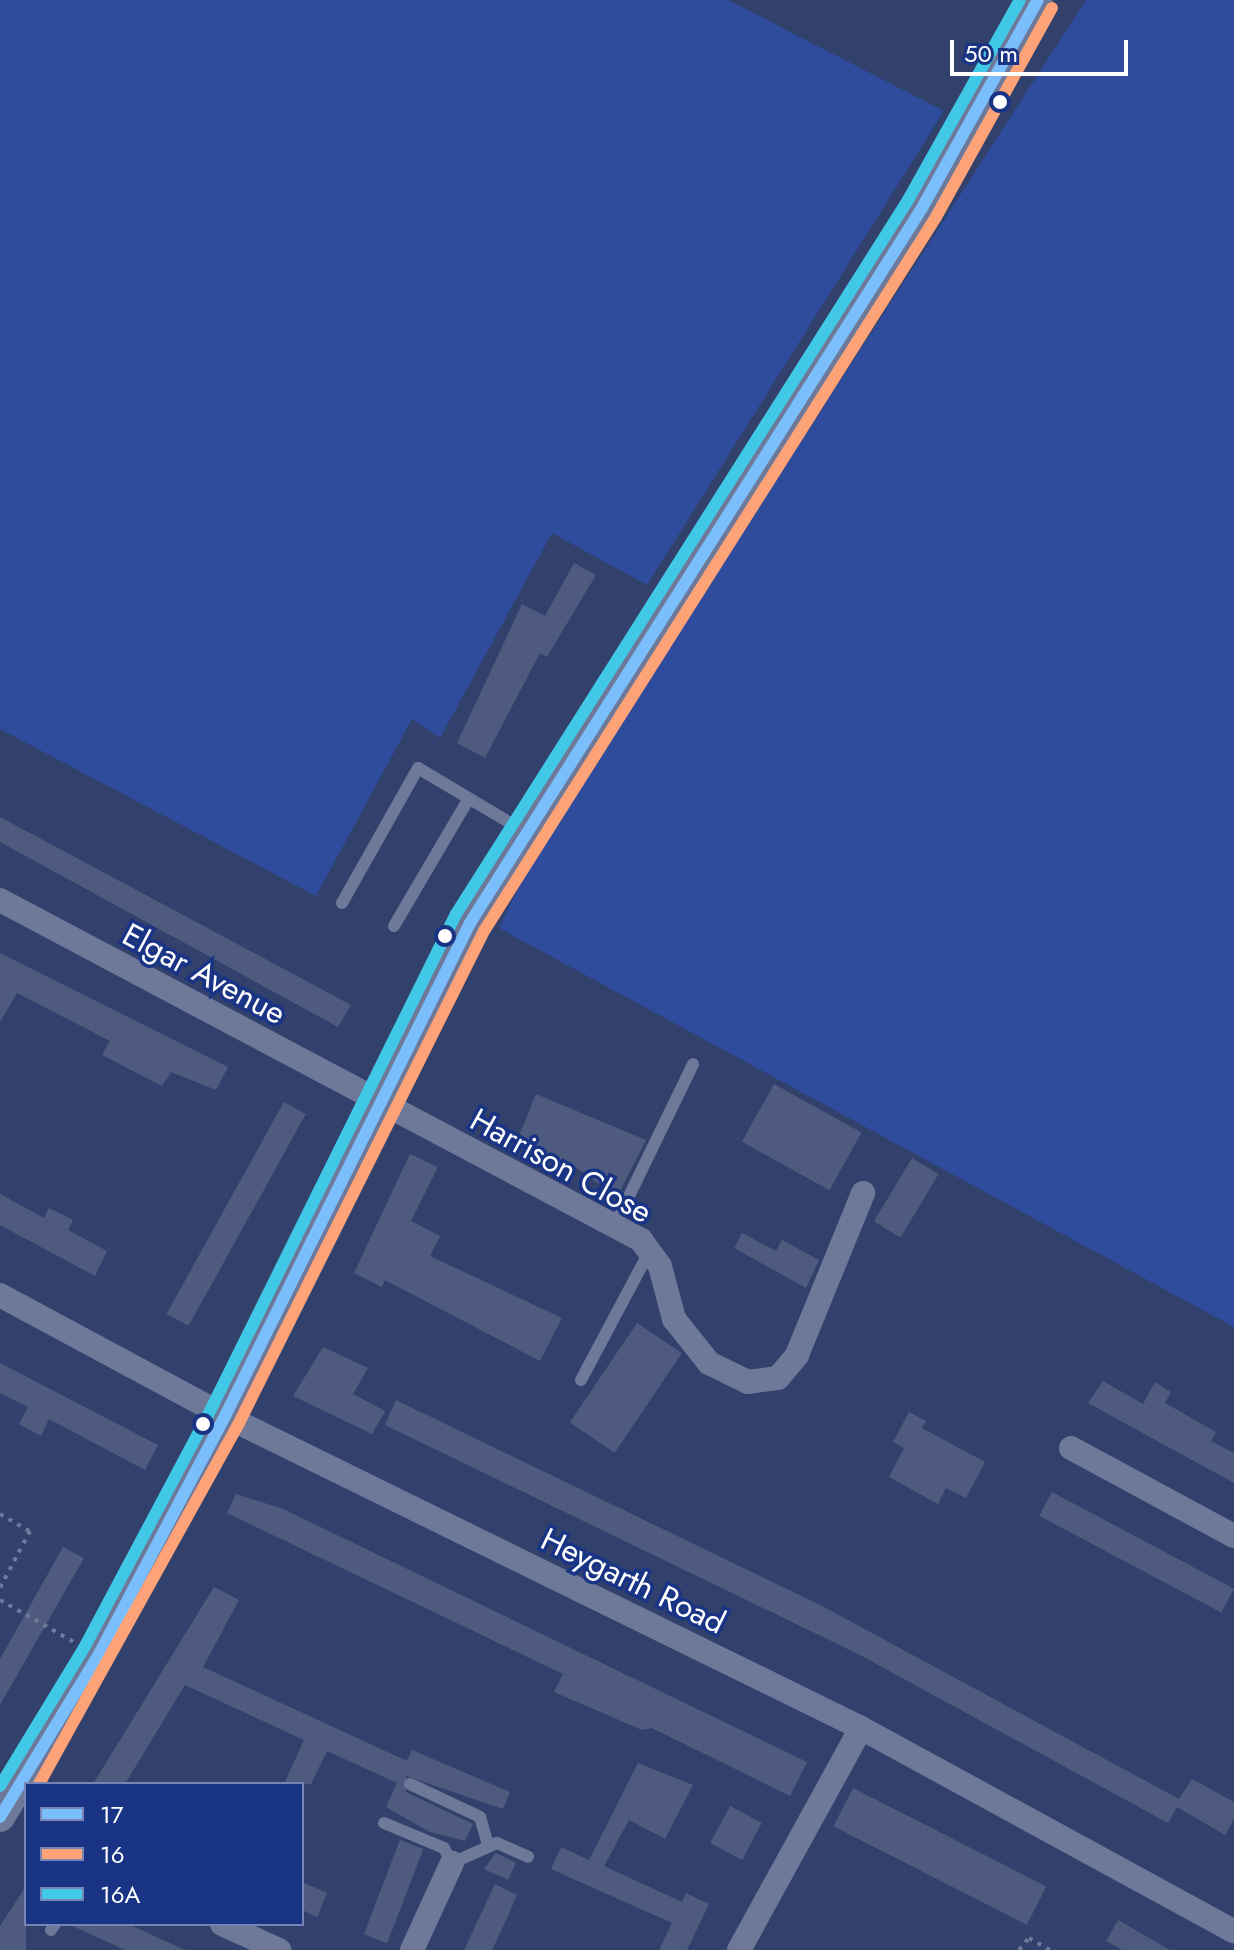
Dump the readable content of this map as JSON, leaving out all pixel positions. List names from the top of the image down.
{
  "streets": {
    "street": ["Elgar Avenue", "Harrison Close", "Heygarth Road"]
  },
  "crossings": [
    ["Elgar Avenue", "Harrison Close"]
  ],
  "lines": ["transit line 17", "transit line 16A", "transit line 16"],
  "legend": ["17", "16", "16A"],
  "scale_bar": "50 m"
}
